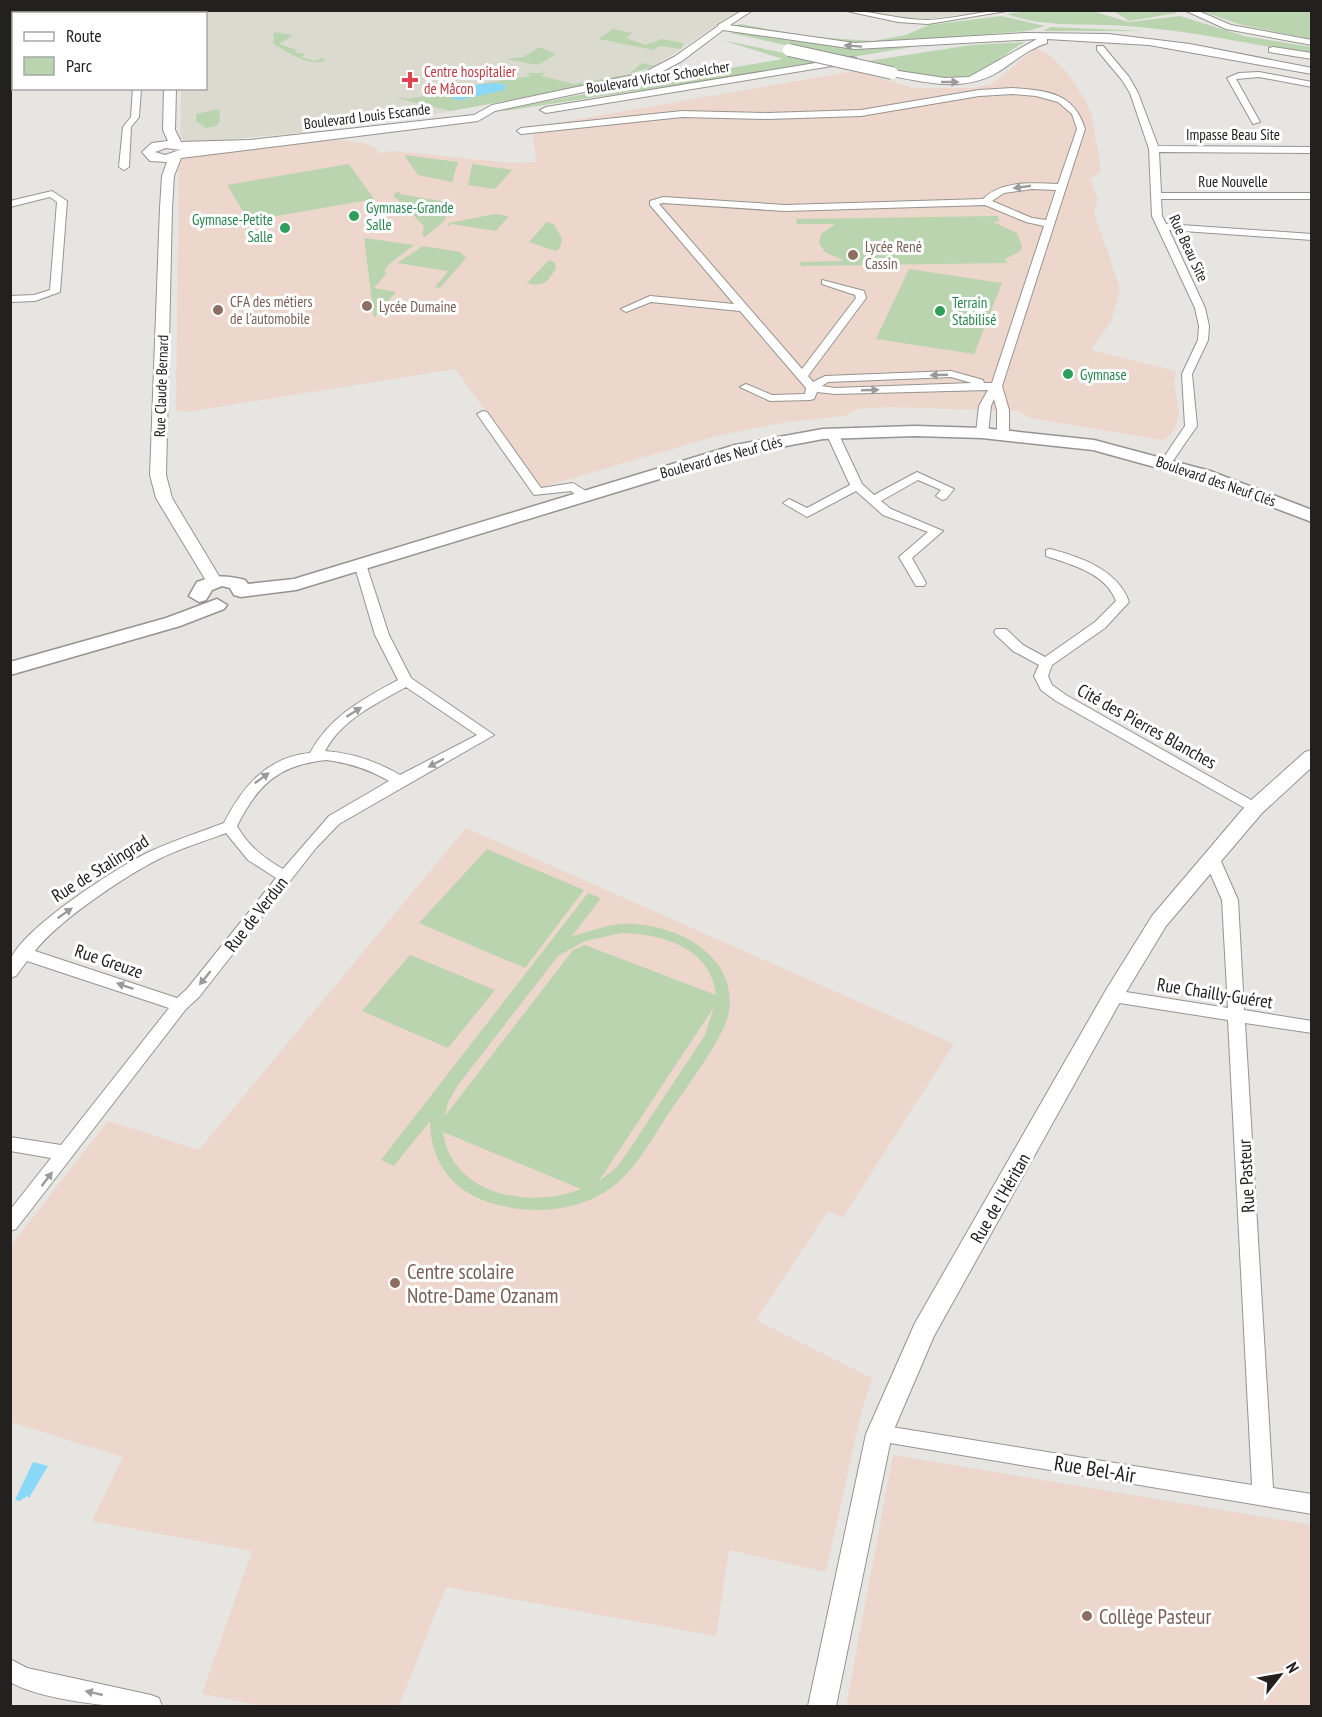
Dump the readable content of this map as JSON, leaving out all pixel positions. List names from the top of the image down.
{
  "streets": {
    "main road": ["Boulevard des Neuf Clés"],
    "street": [
      "Boulevard Victor Schoelcher",
      "Boulevard Louis Escande",
      "Impasse Beau Site",
      "Rue Nouvelle",
      "Rue Beau Site",
      "Rue Claude Bernard",
      "Cité des Pierres Blanches",
      "Rue de Stalingrad",
      "Rue de Verdun",
      "Rue Greuze",
      "Rue Chailly-Guéret",
      "Rue Pasteur",
      "Rue de l'Héritan",
      "Rue Bel-Air"
    ]
  },
  "crossings": [
    ["Boulevard Victor Schoelcher", "Boulevard Louis Escande"],
    ["Boulevard Louis Escande", "Rue Claude Bernard"],
    ["Impasse Beau Site", "Rue Beau Site"],
    ["Rue Nouvelle", "Rue Beau Site"],
    ["Rue Beau Site", "Boulevard des Neuf Clés"],
    ["Cité des Pierres Blanches", "Rue de l'Héritan"],
    ["Rue de Stalingrad", "Rue Greuze"],
    ["Rue de Verdun", "Rue Greuze"],
    ["Rue Chailly-Guéret", "Rue Pasteur"],
    ["Rue Chailly-Guéret", "Rue de l'Héritan"],
    ["Rue Pasteur", "Rue de l'Héritan"],
    ["Rue Pasteur", "Rue Bel-Air"],
    ["Rue de l'Héritan", "Rue Bel-Air"]
  ],
  "one_way": ["Rue de Stalingrad", "Rue Greuze"],
  "places": {
    "health": ["Centre hospitalier de Mâcon"],
    "other": [
      "Gymnase-Grande Salle",
      "Gymnase-Petite Salle",
      "Lycée René Cassin",
      "Lycée Dumaine",
      "CFA des métiers de l'automobile",
      "Terrain Stabilisé",
      "Gymnase",
      "Centre scolaire Notre-Dame Ozanam",
      "Collège Pasteur"
    ]
  },
  "legend": ["Route", "Parc"],
  "north": "top right"
}
